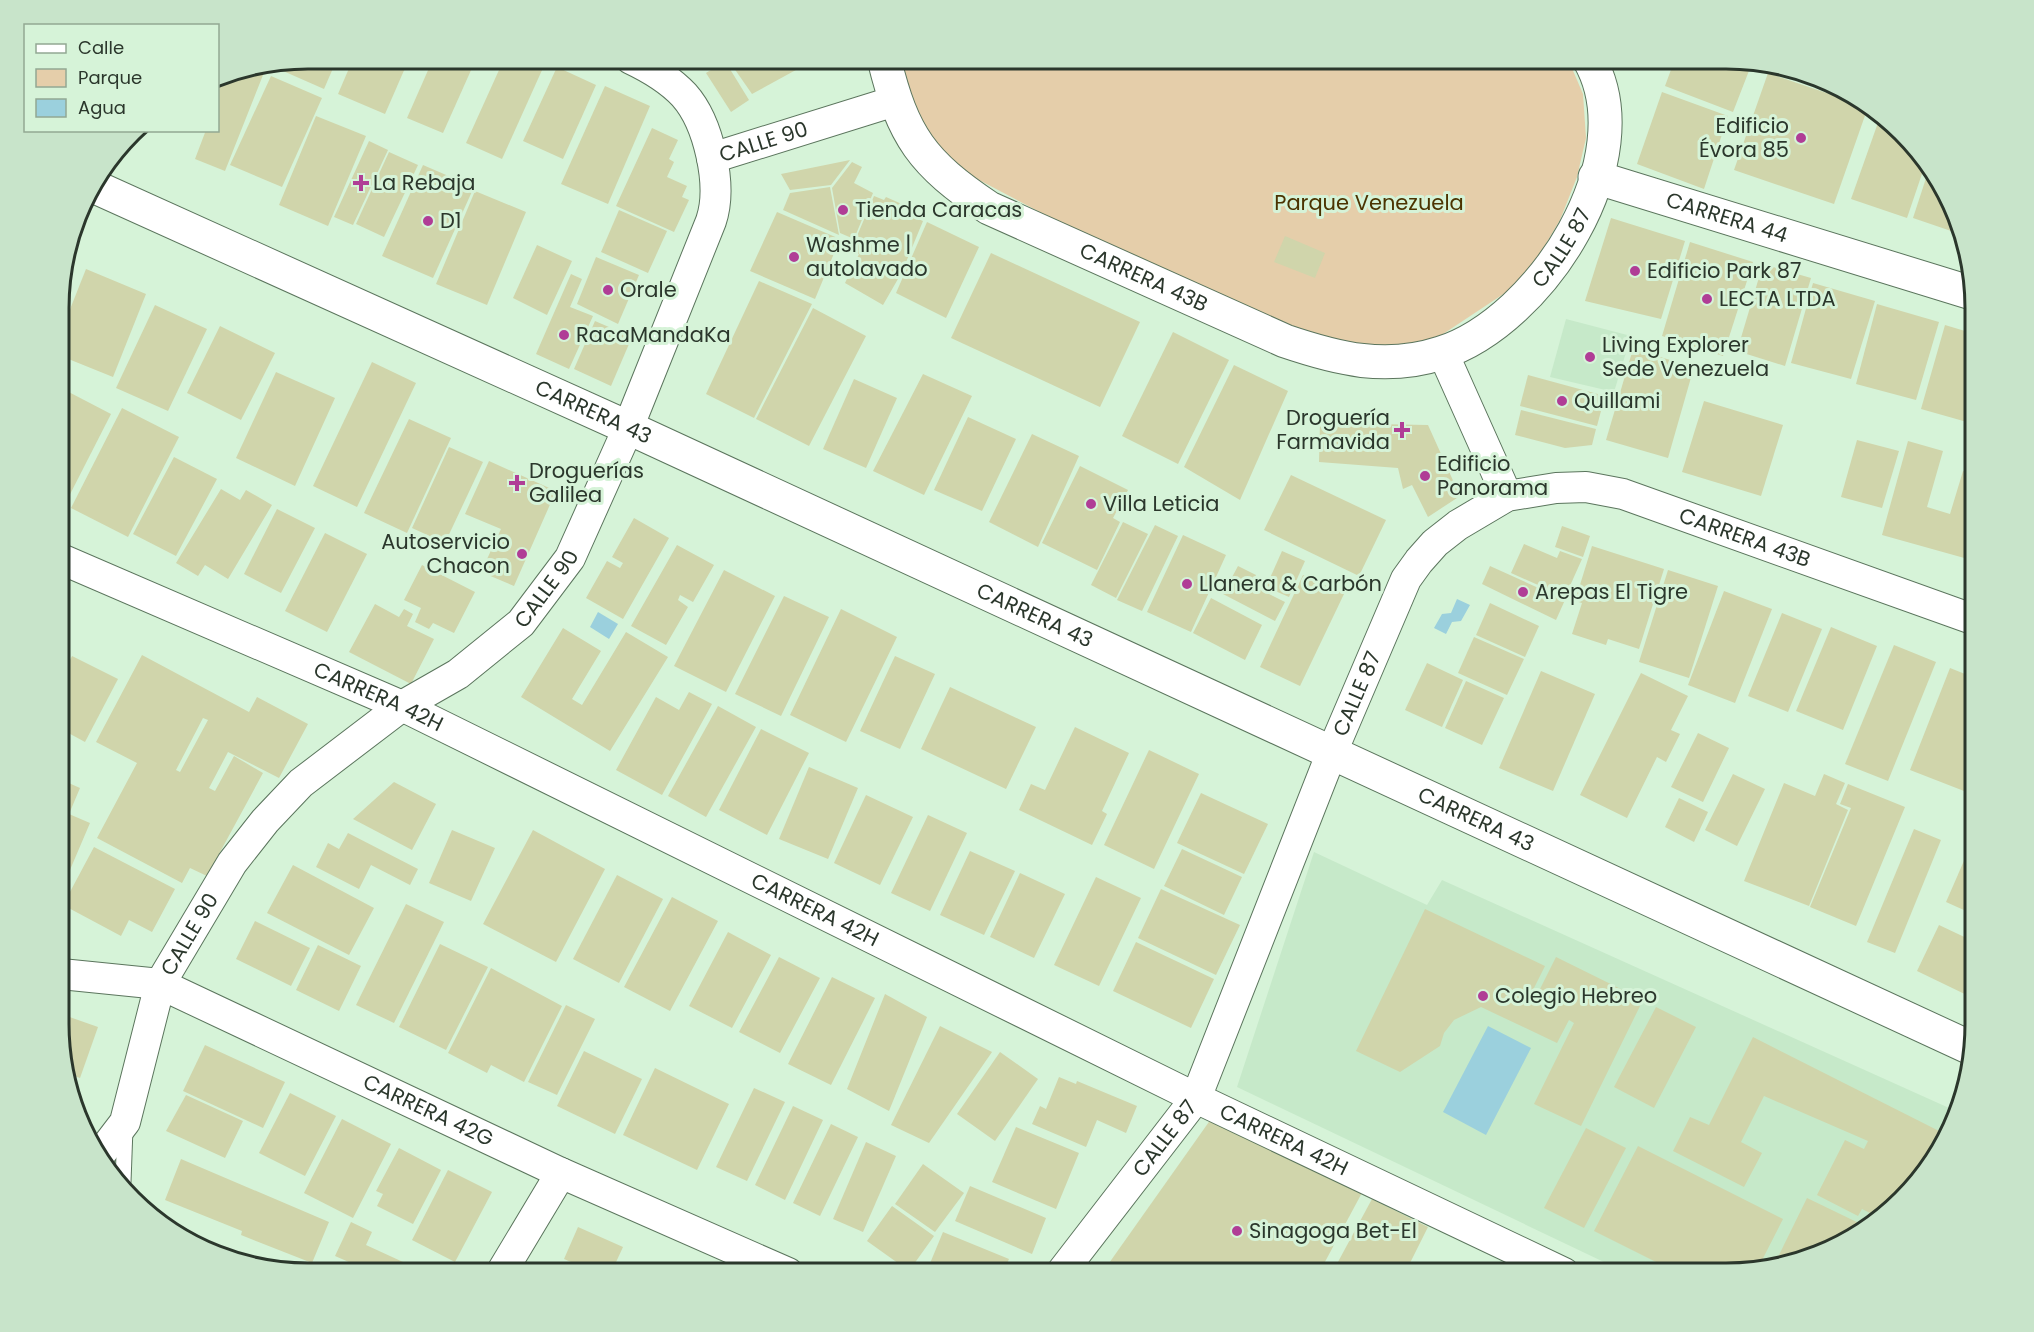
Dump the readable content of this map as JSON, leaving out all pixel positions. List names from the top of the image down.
{
  "streets": {
    "street": [
      "CALLE 90",
      "CARRERA 44",
      "CALLE 87",
      "CARRERA 43B",
      "CARRERA 43",
      "CARRERA 42H",
      "CARRERA 42G"
    ]
  },
  "crossings": [
    ["CALLE 90", "CARRERA 43B"],
    ["CALLE 90", "CARRERA 43"],
    ["CALLE 90", "CARRERA 42H"],
    ["CALLE 90", "CARRERA 42G"],
    ["CARRERA 44", "CALLE 87"],
    ["CALLE 87", "CARRERA 43B"],
    ["CALLE 87", "CARRERA 43"],
    ["CALLE 87", "CARRERA 42H"]
  ],
  "parks": ["Parque Venezuela"],
  "places": {
    "other": [
      "Edificio Évora 85",
      "Tienda Caracas",
      "D1",
      "Washme | autolavado",
      "Edificio Park 87",
      "Orale",
      "LECTA LTDA",
      "RacaMandaKa",
      "Living Explorer Sede Venezuela",
      "Quillami",
      "Edificio Panorama",
      "Villa Leticia",
      "Autoservicio Chacon",
      "Llanera & Carbón",
      "Arepas El Tigre",
      "Colegio Hebreo",
      "Sinagoga Bet-El"
    ],
    "health": ["La Rebaja", "Droguería Farmavida", "Droguerías Galilea"]
  },
  "legend": ["Calle", "Parque", "Agua"]
}
